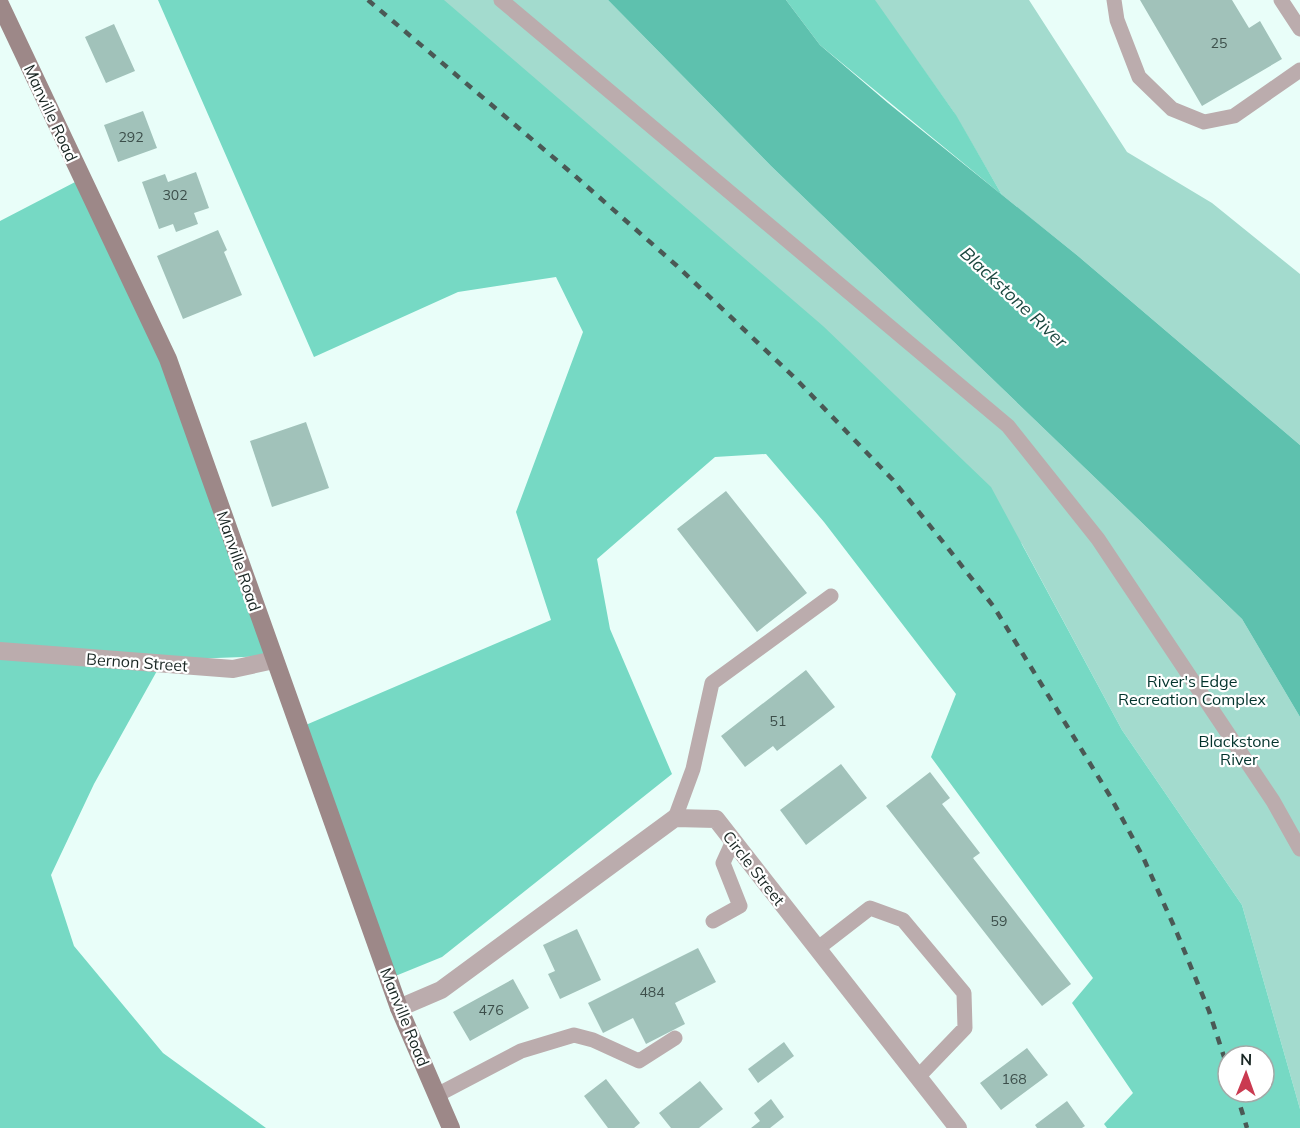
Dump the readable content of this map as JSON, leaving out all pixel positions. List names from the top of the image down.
{
  "streets": {
    "main road": ["Manville Road"],
    "street": ["Bernon Street", "Circle Street"]
  },
  "crossings": [
    ["Manville Road", "Bernon Street"]
  ],
  "water": ["Blackstone River"],
  "parks": ["River's Edge Recreation Complex", "Blackstone River"],
  "house_numbers": [
    "25",
    "292",
    "302",
    "51",
    "59",
    "484",
    "476",
    "168"
  ],
  "north": "top"
}
